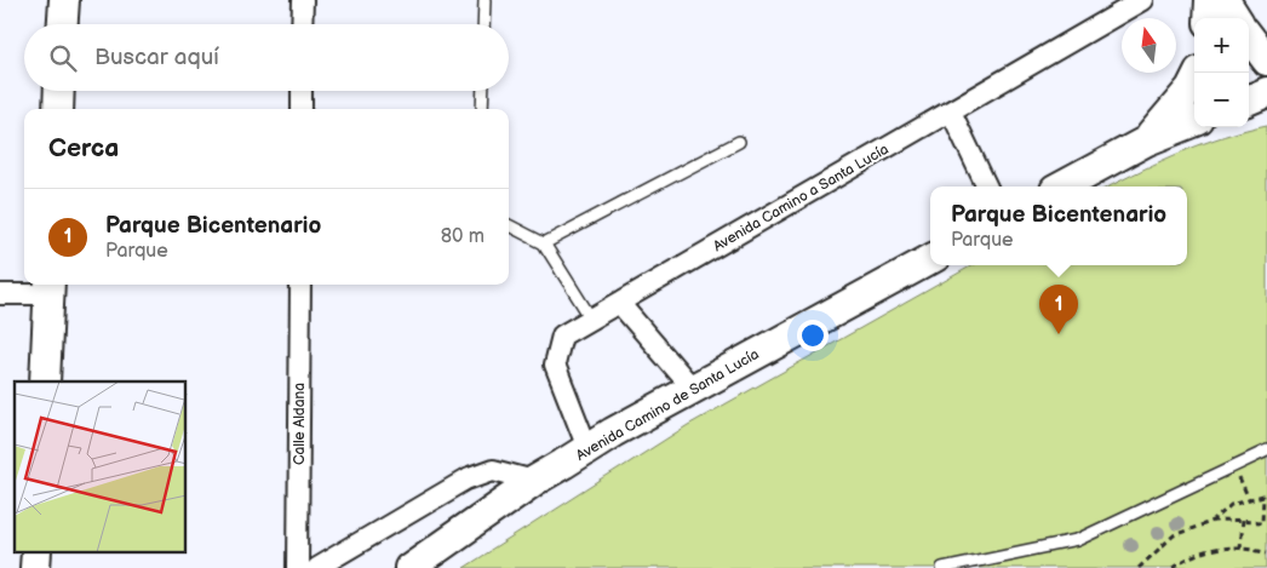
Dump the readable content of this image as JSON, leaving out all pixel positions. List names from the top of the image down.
{
  "streets": {
    "main road": ["Avenida Camino de Santa Lucía"],
    "street": ["Avenida Camino a Santa Lucía", "Calle Aldana"]
  },
  "crossings": [
    ["Avenida Camino a Santa Lucía", "Avenida Camino de Santa Lucía"]
  ],
  "north": "top",
  "page": {
    "map_buttons": ["+", "−"],
    "search": "Buscar aquí",
    "heading": "Cerca",
    "popup": ["Parque Bicentenario", "Parque"],
    "list": [
      {
        "mark": "1",
        "name": "Parque Bicentenario",
        "note": "Parque",
        "value": "80 m"
      }
    ],
    "pins": "1"
  }
}
